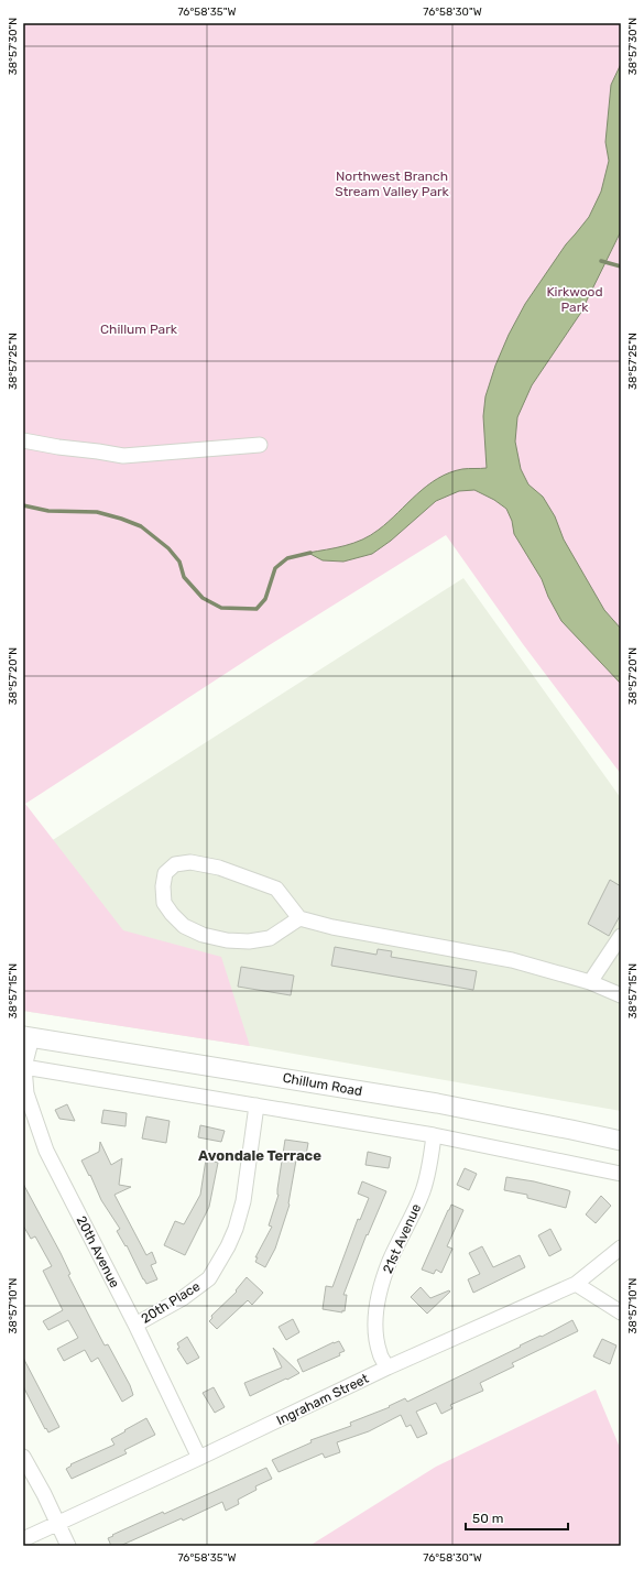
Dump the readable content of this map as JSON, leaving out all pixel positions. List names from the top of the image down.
{
  "streets": {
    "main road": ["Chillum Road"],
    "street": [
      "21st Avenue",
      "20th Avenue",
      "20th Place",
      "Ingraham Street"
    ]
  },
  "crossings": [
    ["Chillum Road", "20th Avenue"],
    ["21st Avenue", "Ingraham Street"],
    ["20th Avenue", "20th Place"],
    ["20th Avenue", "Ingraham Street"]
  ],
  "districts": ["Avondale Terrace"],
  "parks": ["Northwest Branch Stream Valley Park", "Kirkwood Park", "Chillum Park"],
  "scale_bar": "50 m",
  "coordinates": [
    "76°58'35\"W",
    "76°58'30\"W",
    "38°57'30\"N",
    "38°57'25\"N",
    "38°57'20\"N",
    "38°57'15\"N",
    "38°57'10\"N"
  ]
}
